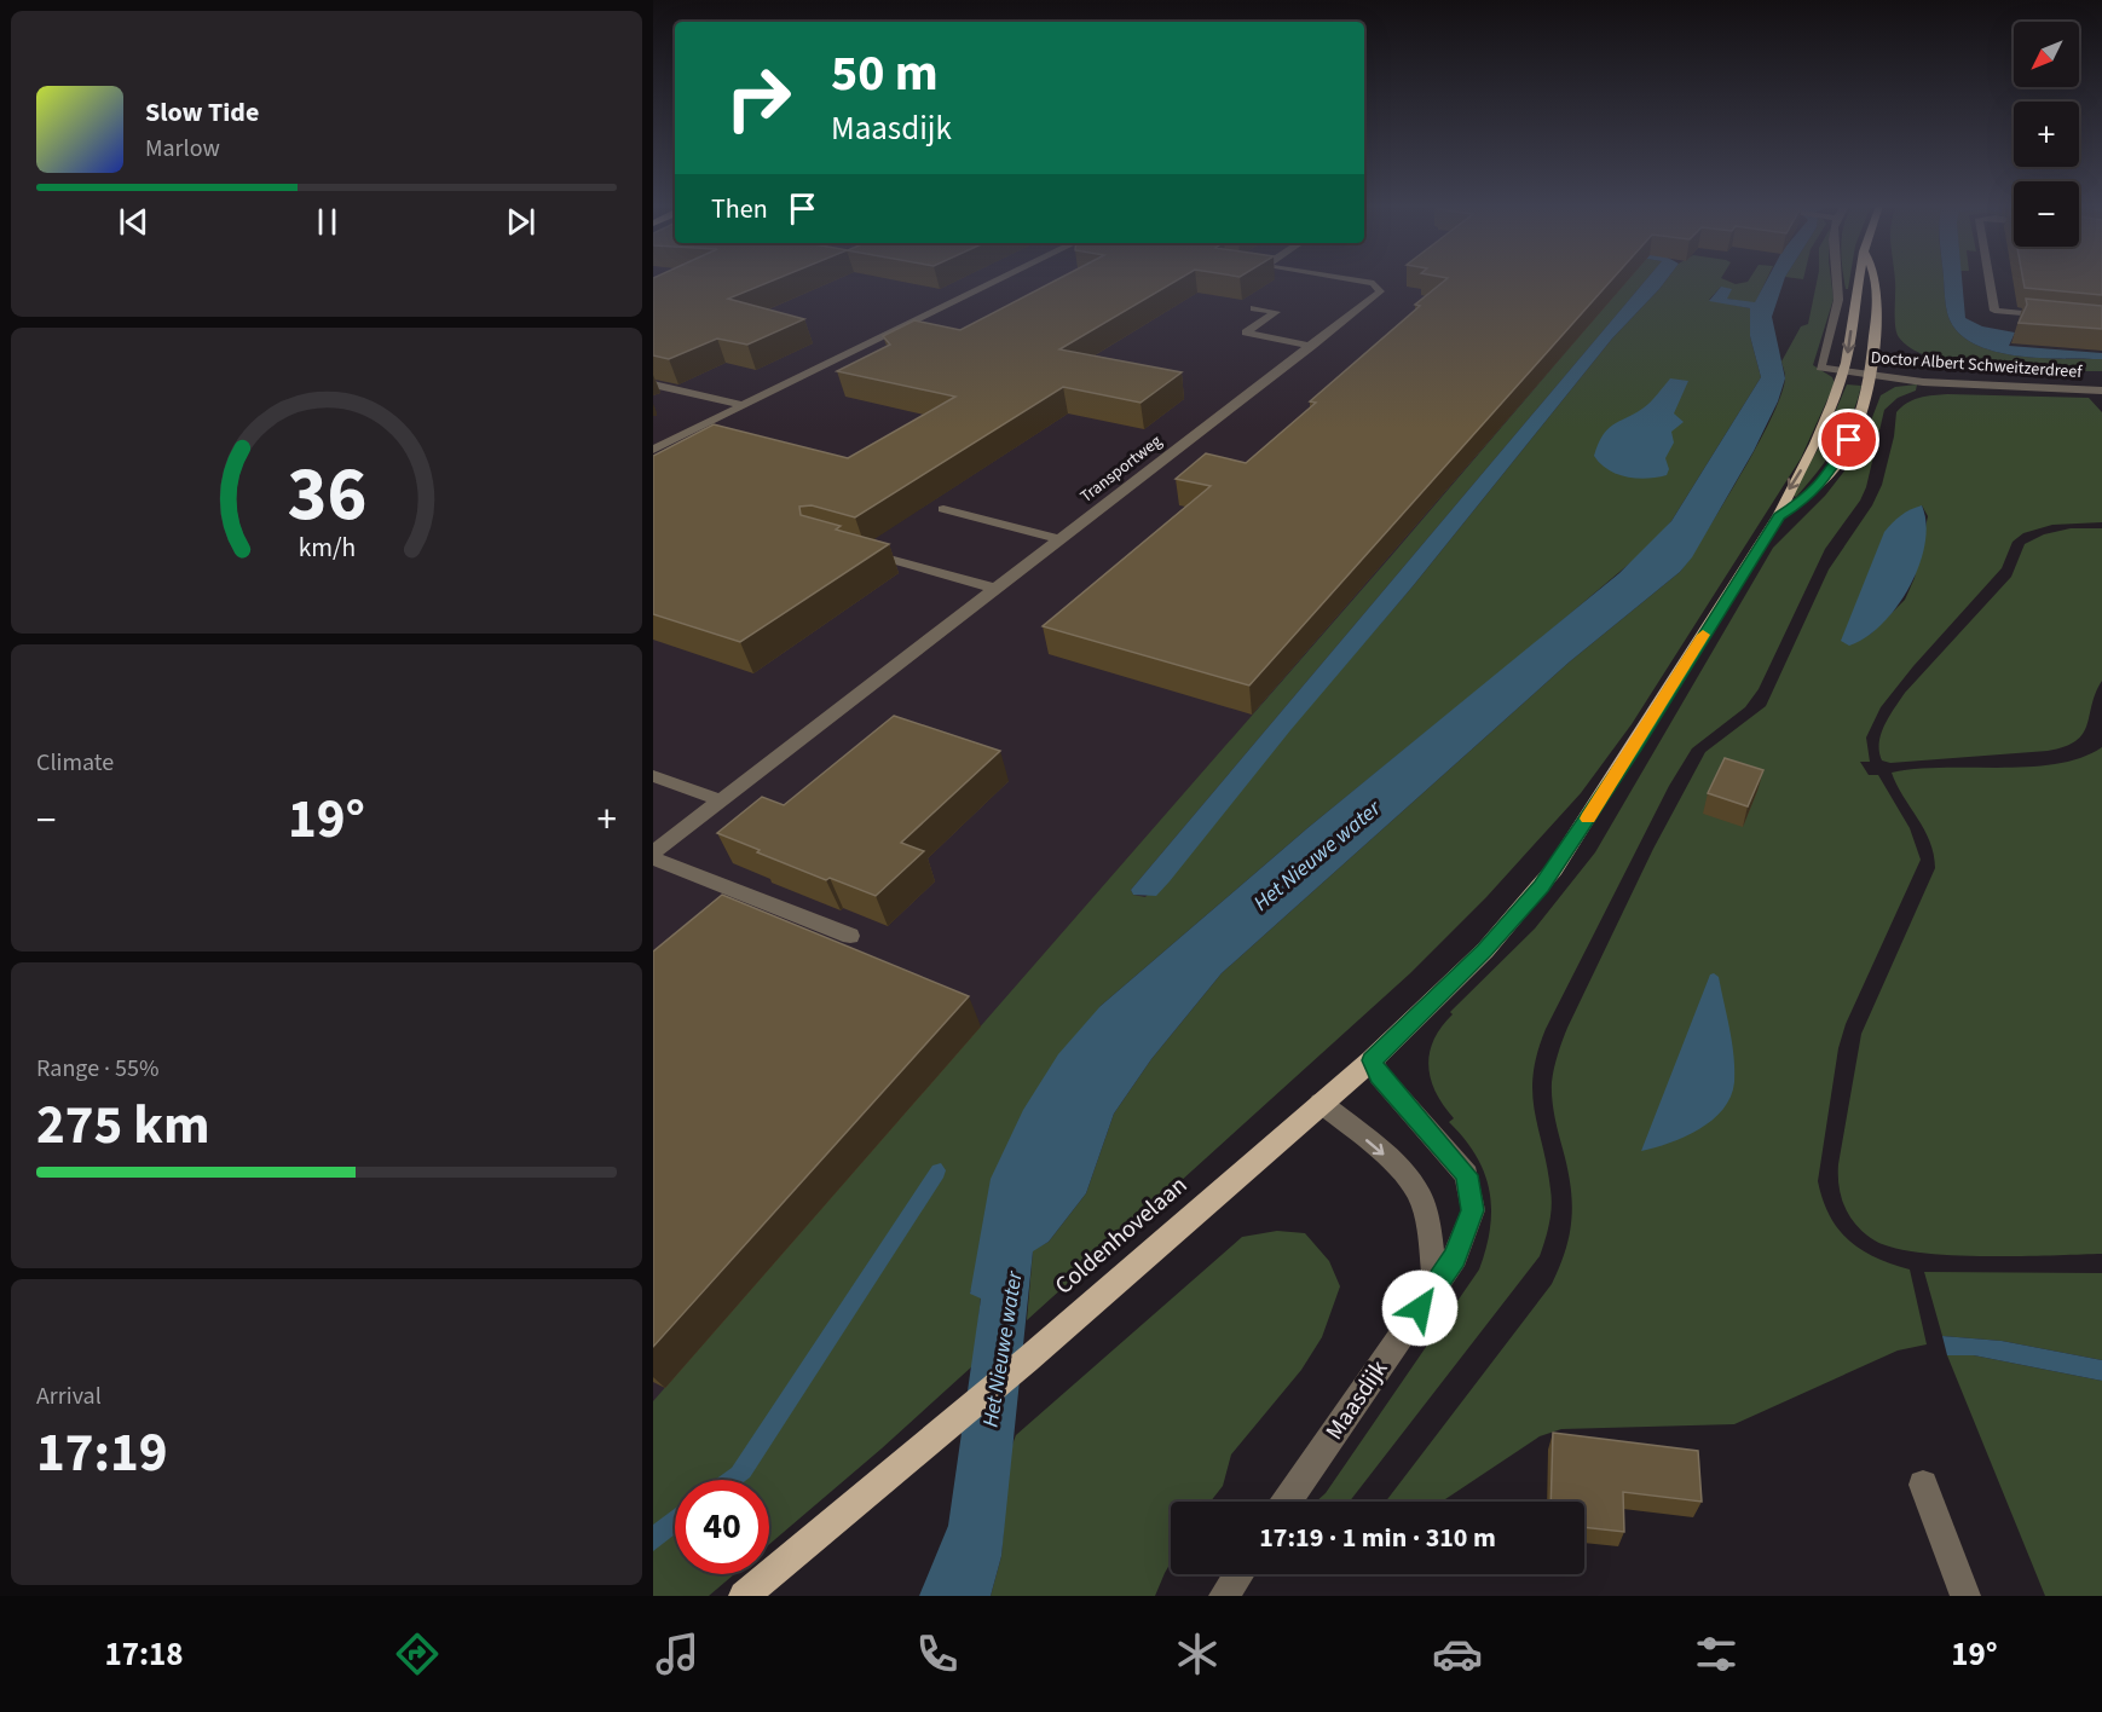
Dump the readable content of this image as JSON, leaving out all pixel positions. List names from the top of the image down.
{
  "streets": {
    "main road": ["Coldenhovelaan"],
    "street": ["Doctor Albert Schweitzerdreef", "Transportweg", "Maasdijk"]
  },
  "crossings": [
    ["Coldenhovelaan", "Maasdijk"]
  ],
  "water": ["Het Nieuwe water"],
  "north": "bottom left",
  "page": {
    "map_buttons": ["+", "−"],
    "turn": ["50 m", "Maasdijk"],
    "song": ["Slow Tide", "Marlow"],
    "then": "Then",
    "tile": [
      "Climate",
      ["Range · 55%", "275 km"],
      ["Arrival", "17:19"]
    ],
    "heat": ["−", "19°", "+"],
    "limit": "40",
    "trip": "17:19 · 1 min · 310 m",
    "tabs": ["17:18", "19°"],
    "gauge": ["36", "km/h"]
  }
}
